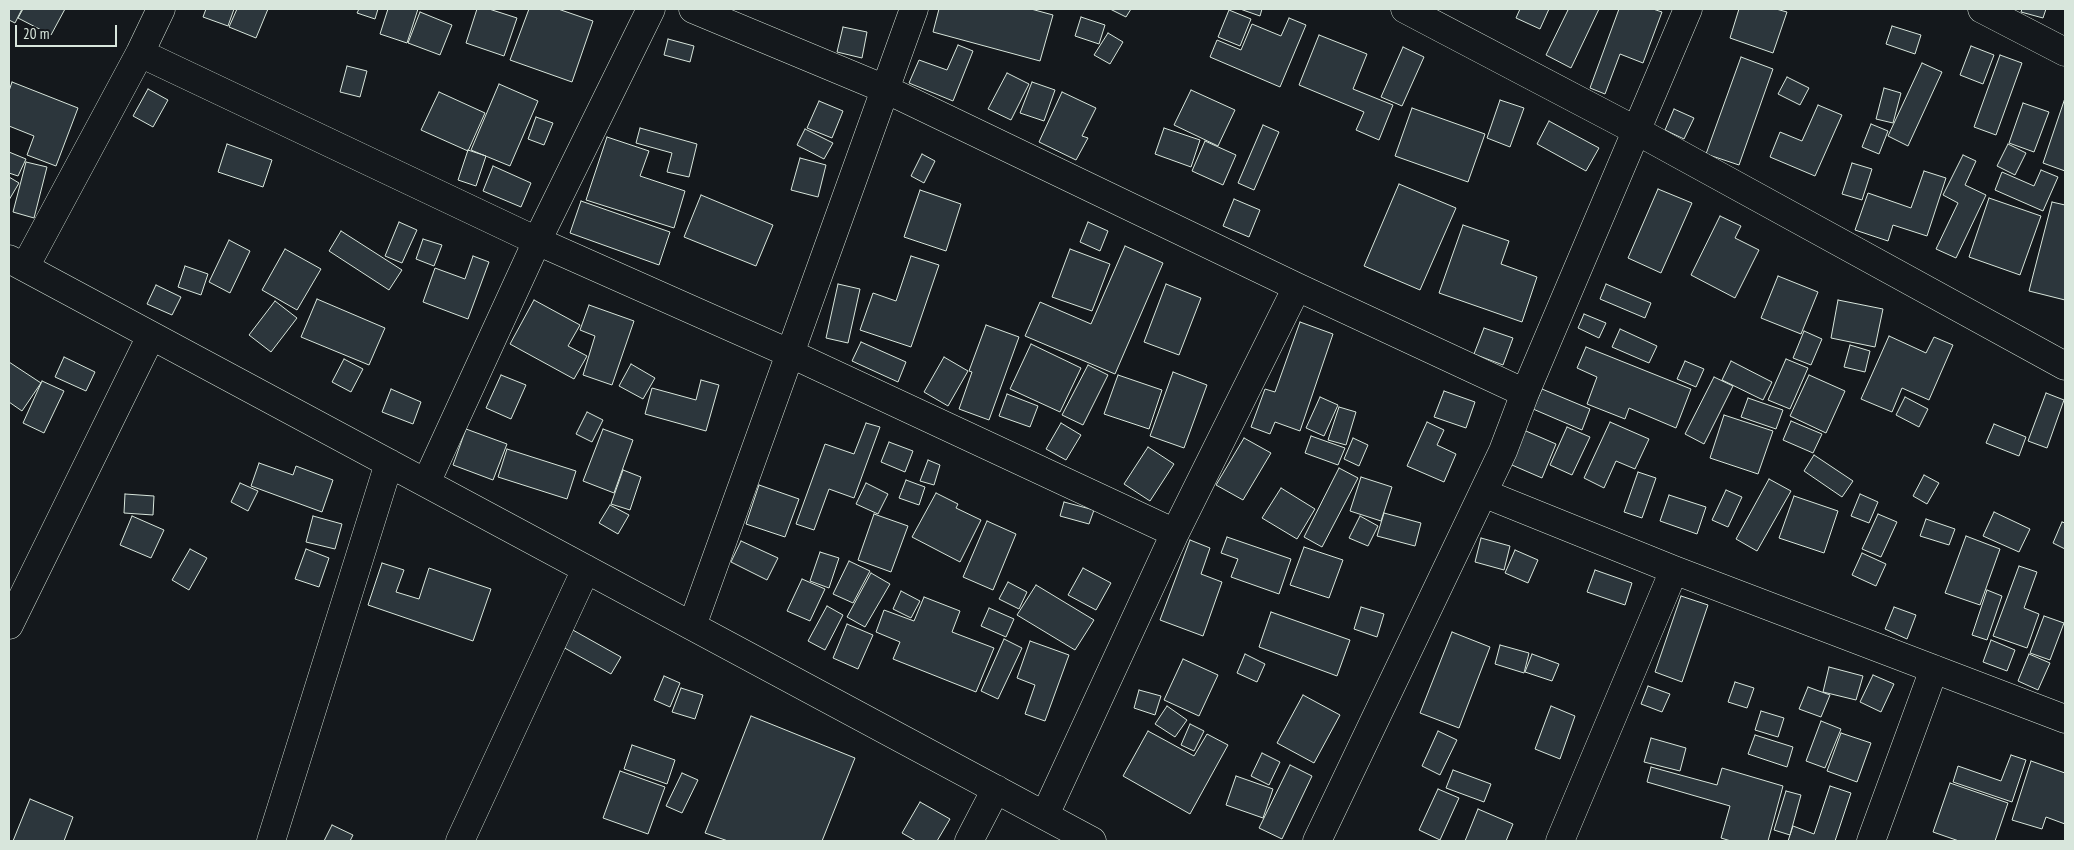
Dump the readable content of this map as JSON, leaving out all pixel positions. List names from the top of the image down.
{
  "scale_bar": "20 m"
}
